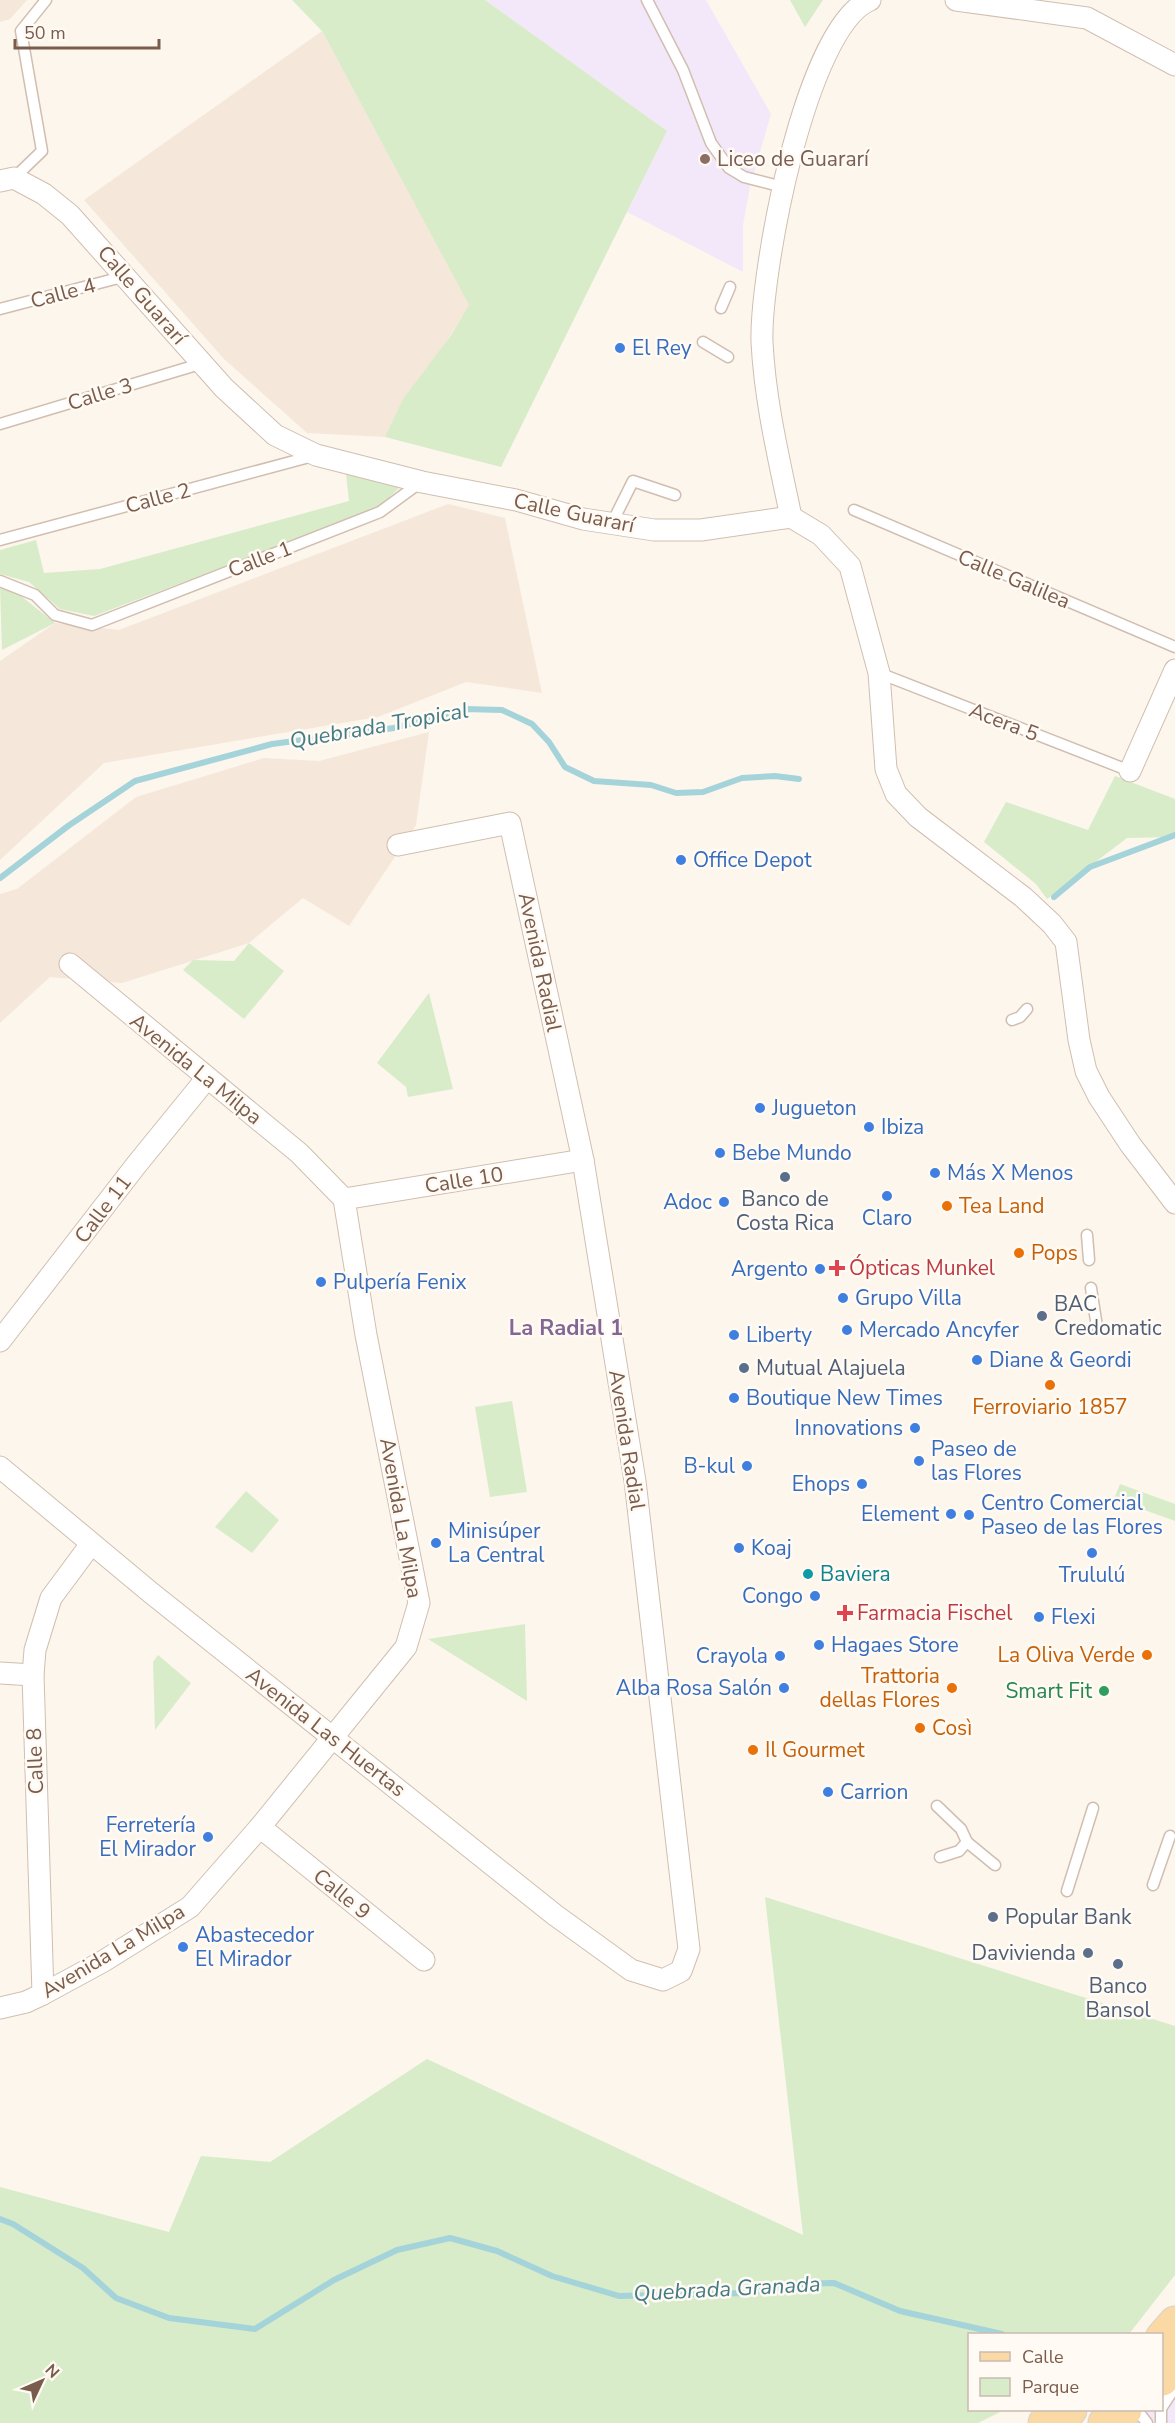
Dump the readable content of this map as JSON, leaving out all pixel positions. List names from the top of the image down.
{
  "streets": {
    "street": [
      "Calle Guararí",
      "Avenida Radial",
      "Avenida La Milpa",
      "Calle 10",
      "Calle 11",
      "Avenida Las Huertas",
      "Calle 8",
      "Calle 9"
    ],
    "lane": [
      "Calle 4",
      "Calle 3",
      "Calle 2",
      "Calle 1",
      "Calle Galilea",
      "Acera 5"
    ]
  },
  "crossings": [
    ["Calle 4", "Calle Guararí"],
    ["Calle Guararí", "Calle 3"],
    ["Calle Guararí", "Calle 2"],
    ["Calle Guararí", "Calle 1"],
    ["Avenida Radial", "Calle 10"],
    ["Avenida Radial", "Avenida Las Huertas"],
    ["Avenida La Milpa", "Calle 10"],
    ["Avenida La Milpa", "Calle 11"],
    ["Avenida La Milpa", "Avenida Las Huertas"],
    ["Avenida La Milpa", "Calle 8"],
    ["Avenida La Milpa", "Calle 9"],
    ["Avenida Las Huertas", "Calle 8"]
  ],
  "districts": ["La Radial 1"],
  "water": ["Quebrada Tropical", "Quebrada Granada"],
  "places": {
    "other": [
      "Liceo de Guararí",
      "El Rey",
      "Office Depot",
      "Jugueton",
      "Ibiza",
      "Bebe Mundo",
      "Más X Menos",
      "Banco de Costa Rica",
      "Claro",
      "Adoc",
      "Tea Land",
      "Pops",
      "Argento",
      "Pulpería Fenix",
      "Grupo Villa",
      "BAC Credomatic",
      "Mercado Ancyfer",
      "Liberty",
      "Diane & Geordi",
      "Mutual Alajuela",
      "Ferroviario 1857",
      "Boutique New Times",
      "Innovations",
      "Paseo de las Flores",
      "B-kul",
      "Ehops",
      "Element",
      "Centro Comercial Paseo de las Flores",
      "Minisúper La Central",
      "Koaj",
      "Trululú",
      "Baviera",
      "Congo",
      "Flexi",
      "Hagaes Store",
      "La Oliva Verde",
      "Crayola",
      "Alba Rosa Salón",
      "Trattoria dellas Flores",
      "Smart Fit",
      "Così",
      "Il Gourmet",
      "Carrion",
      "Ferretería El Mirador",
      "Popular Bank",
      "Abastecedor El Mirador",
      "Davivienda",
      "Banco Bansol"
    ],
    "health": ["Ópticas Munkel", "Farmacia Fischel"]
  },
  "legend": ["Calle", "Parque"],
  "scale_bar": "50 m",
  "north": "top right"
}
